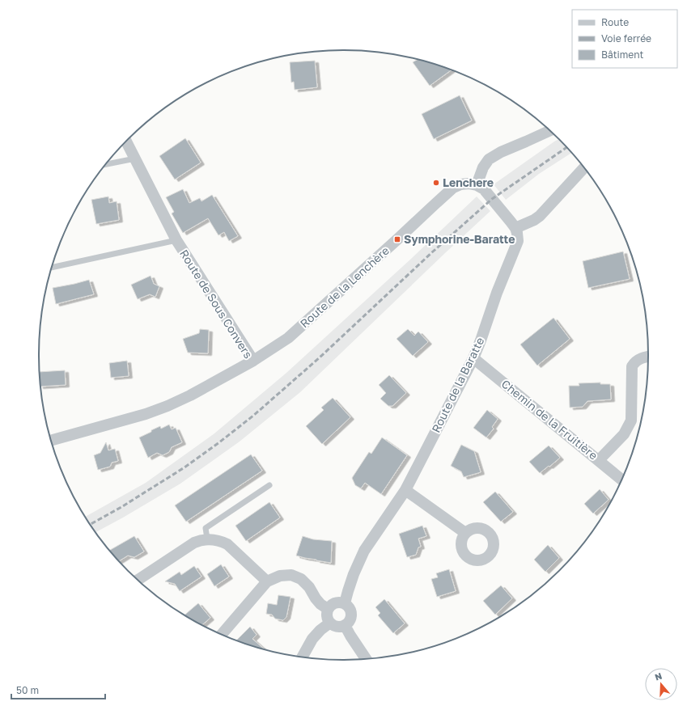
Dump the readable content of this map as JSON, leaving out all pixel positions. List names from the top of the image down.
{
  "streets": {
    "street": [
      "Route de la Lenchère",
      "Route de Sous Convers",
      "Route de la Baratte",
      "Chemin de la Fruitière"
    ]
  },
  "crossings": [
    ["Route de la Lenchère", "Route de Sous Convers"],
    ["Route de la Baratte", "Chemin de la Fruitière"]
  ],
  "places": {
    "other": ["Lenchere"],
    "transit": ["Symphorine-Baratte"]
  },
  "legend": ["Route", "Voie ferrée", "Bâtiment"],
  "scale_bar": "50 m",
  "north": "top"
}
